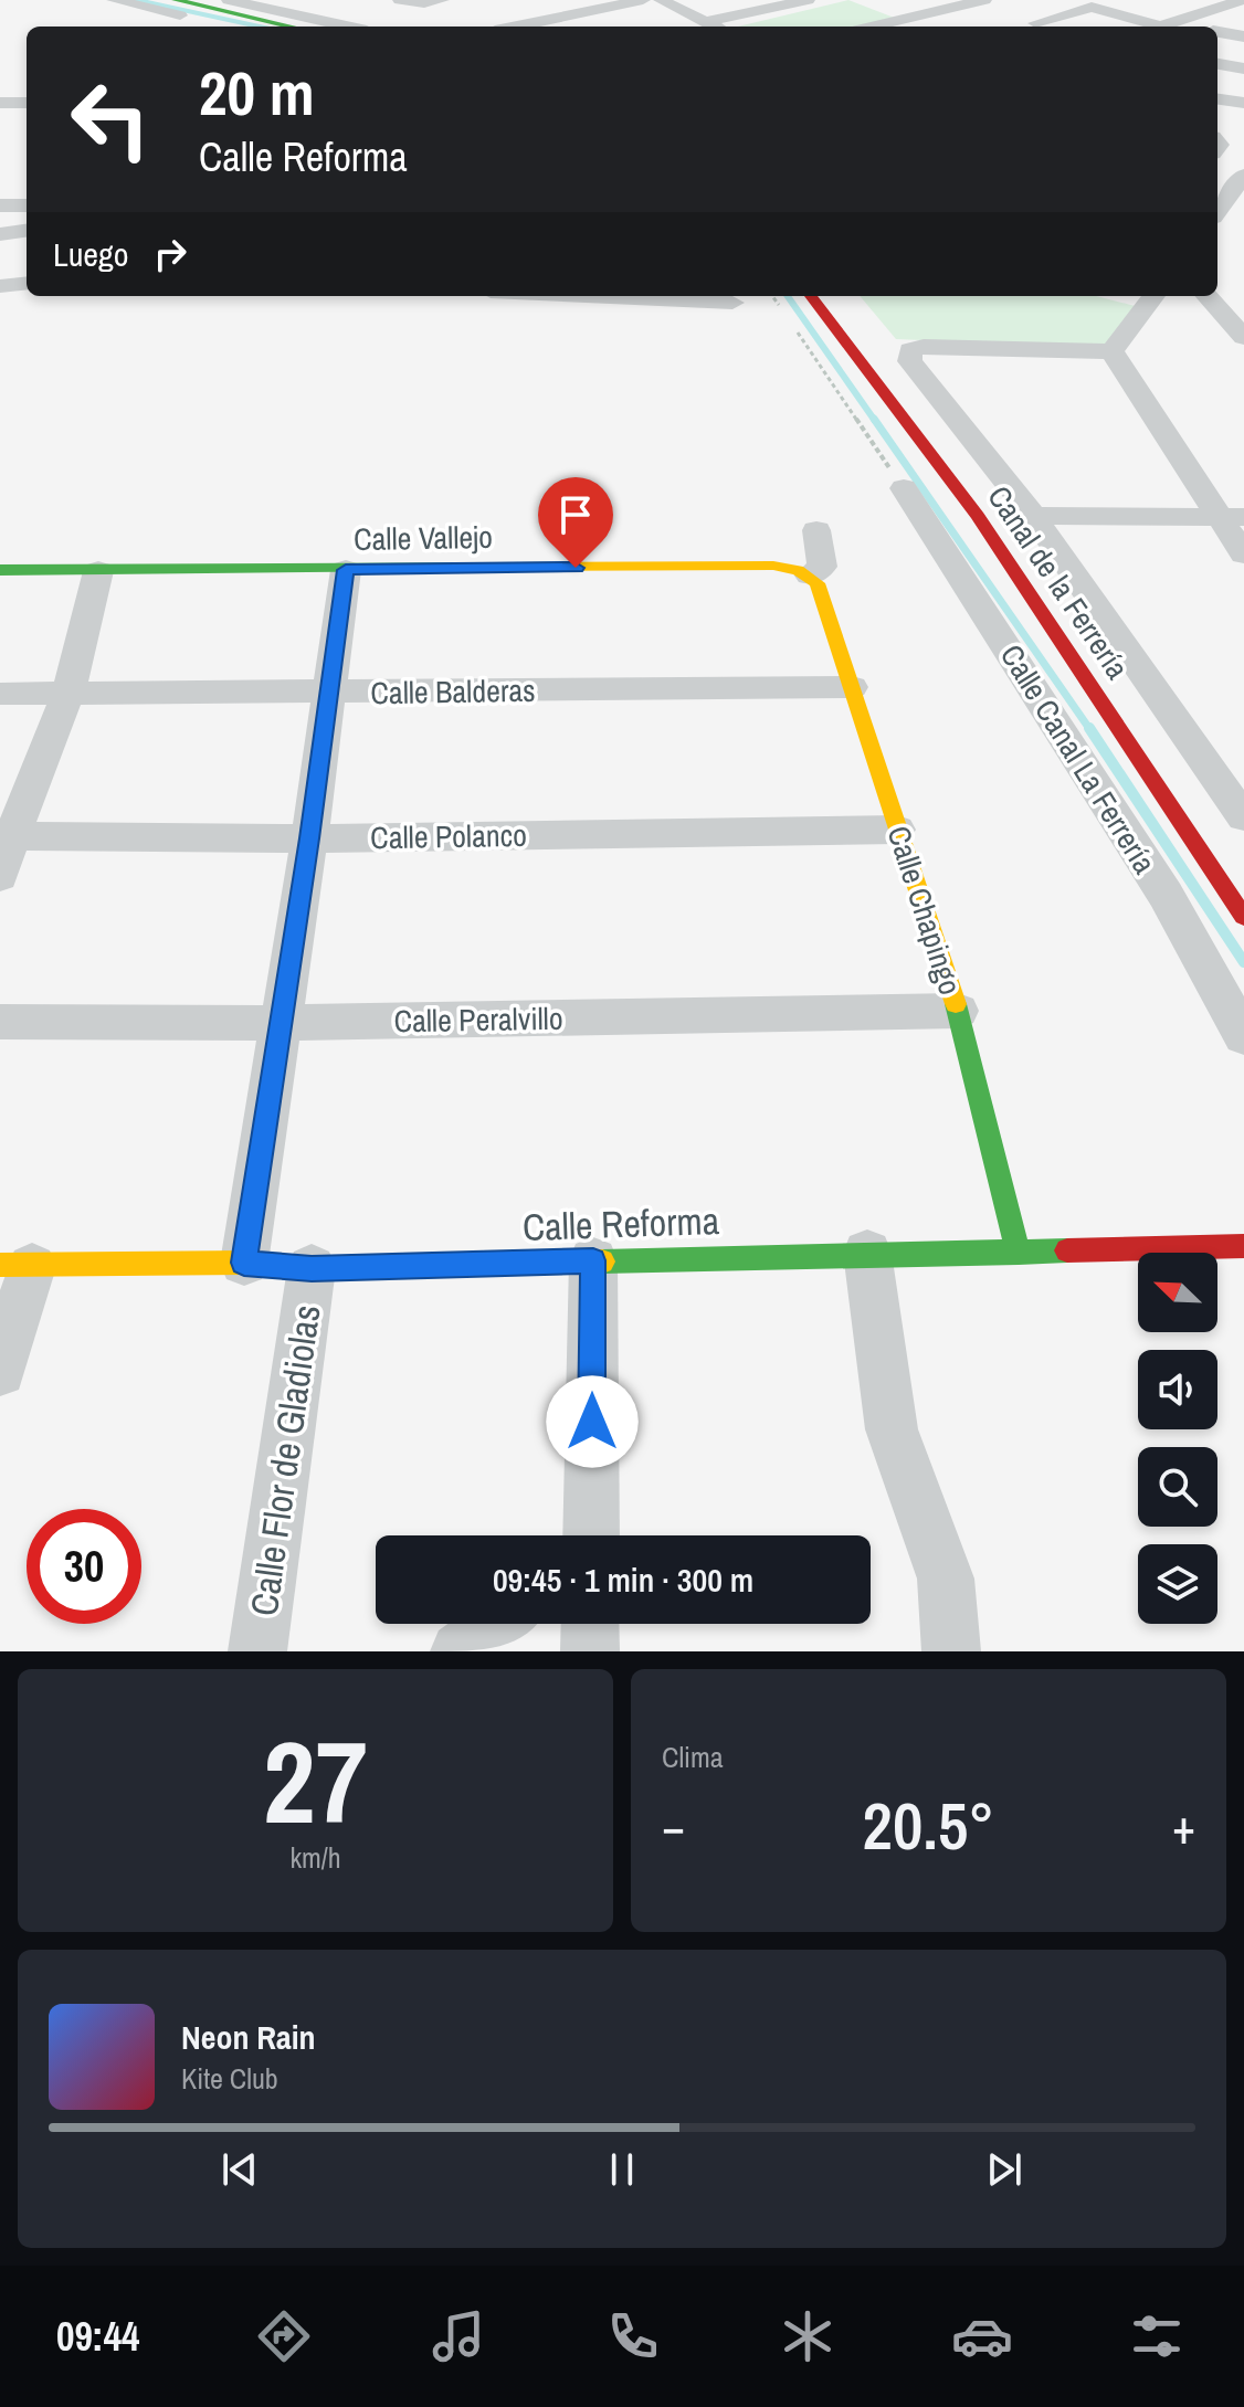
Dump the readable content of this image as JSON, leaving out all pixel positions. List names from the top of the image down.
{
  "streets": {
    "street": [
      "Calle Vallejo",
      "Canal de la Ferrería",
      "Calle Balderas",
      "Calle Canal La Ferrería",
      "Calle Polanco",
      "Calle Chapingo",
      "Calle Peralvillo",
      "Calle Reforma",
      "Calle Flor de Gladiolas"
    ]
  },
  "crossings": [
    ["Calle Vallejo", "Calle Chapingo"],
    ["Calle Balderas", "Calle Chapingo"],
    ["Calle Polanco", "Calle Chapingo"],
    ["Calle Chapingo", "Calle Peralvillo"],
    ["Calle Chapingo", "Calle Reforma"],
    ["Calle Reforma", "Calle Flor de Gladiolas"]
  ],
  "north": "top left",
  "page": {
    "turn": ["20 m", "Calle Reforma"],
    "then": "Luego",
    "limit": "30",
    "trip": "09:45 · 1 min · 300 m",
    "tile": [
      ["27", "km/h"],
      "Clima"
    ],
    "heat": ["−", "20.5°", "+"],
    "song": ["Neon Rain", "Kite Club"],
    "tabs": "09:44"
  }
}
